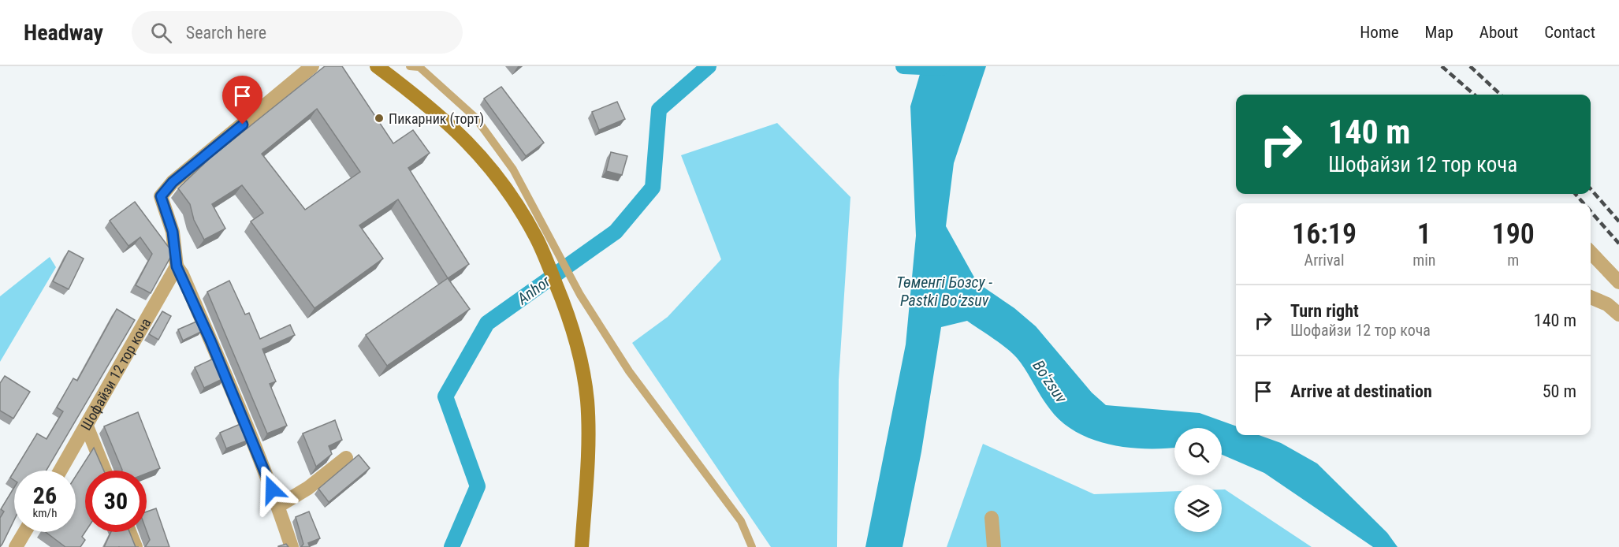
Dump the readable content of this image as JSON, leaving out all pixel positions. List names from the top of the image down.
{
  "streets": {
    "street": ["Шофайзи 12 тор коча"]
  },
  "water": ["Төменгі Бозсу - Pastki Boʻzsuv", "Anhor", "Boʻzsuv"],
  "places": ["Пикарник (торт)"],
  "page": {
    "header": "Headway",
    "search": "Search here",
    "nav": [
      "Home",
      "Map",
      "About",
      "Contact"
    ],
    "turn": ["140 m", "Шофайзи 12 тор коча"],
    "eta": [
      "16:19",
      "Arrival",
      "1",
      "min",
      "190",
      "m"
    ],
    "list": [
      {
        "name": "Turn right",
        "note": "Шофайзи 12 тор коча",
        "value": "140 m"
      },
      {
        "name": "Arrive at destination",
        "value": "50 m"
      }
    ],
    "speed": "26 km/h",
    "limit": "30"
  }
}
